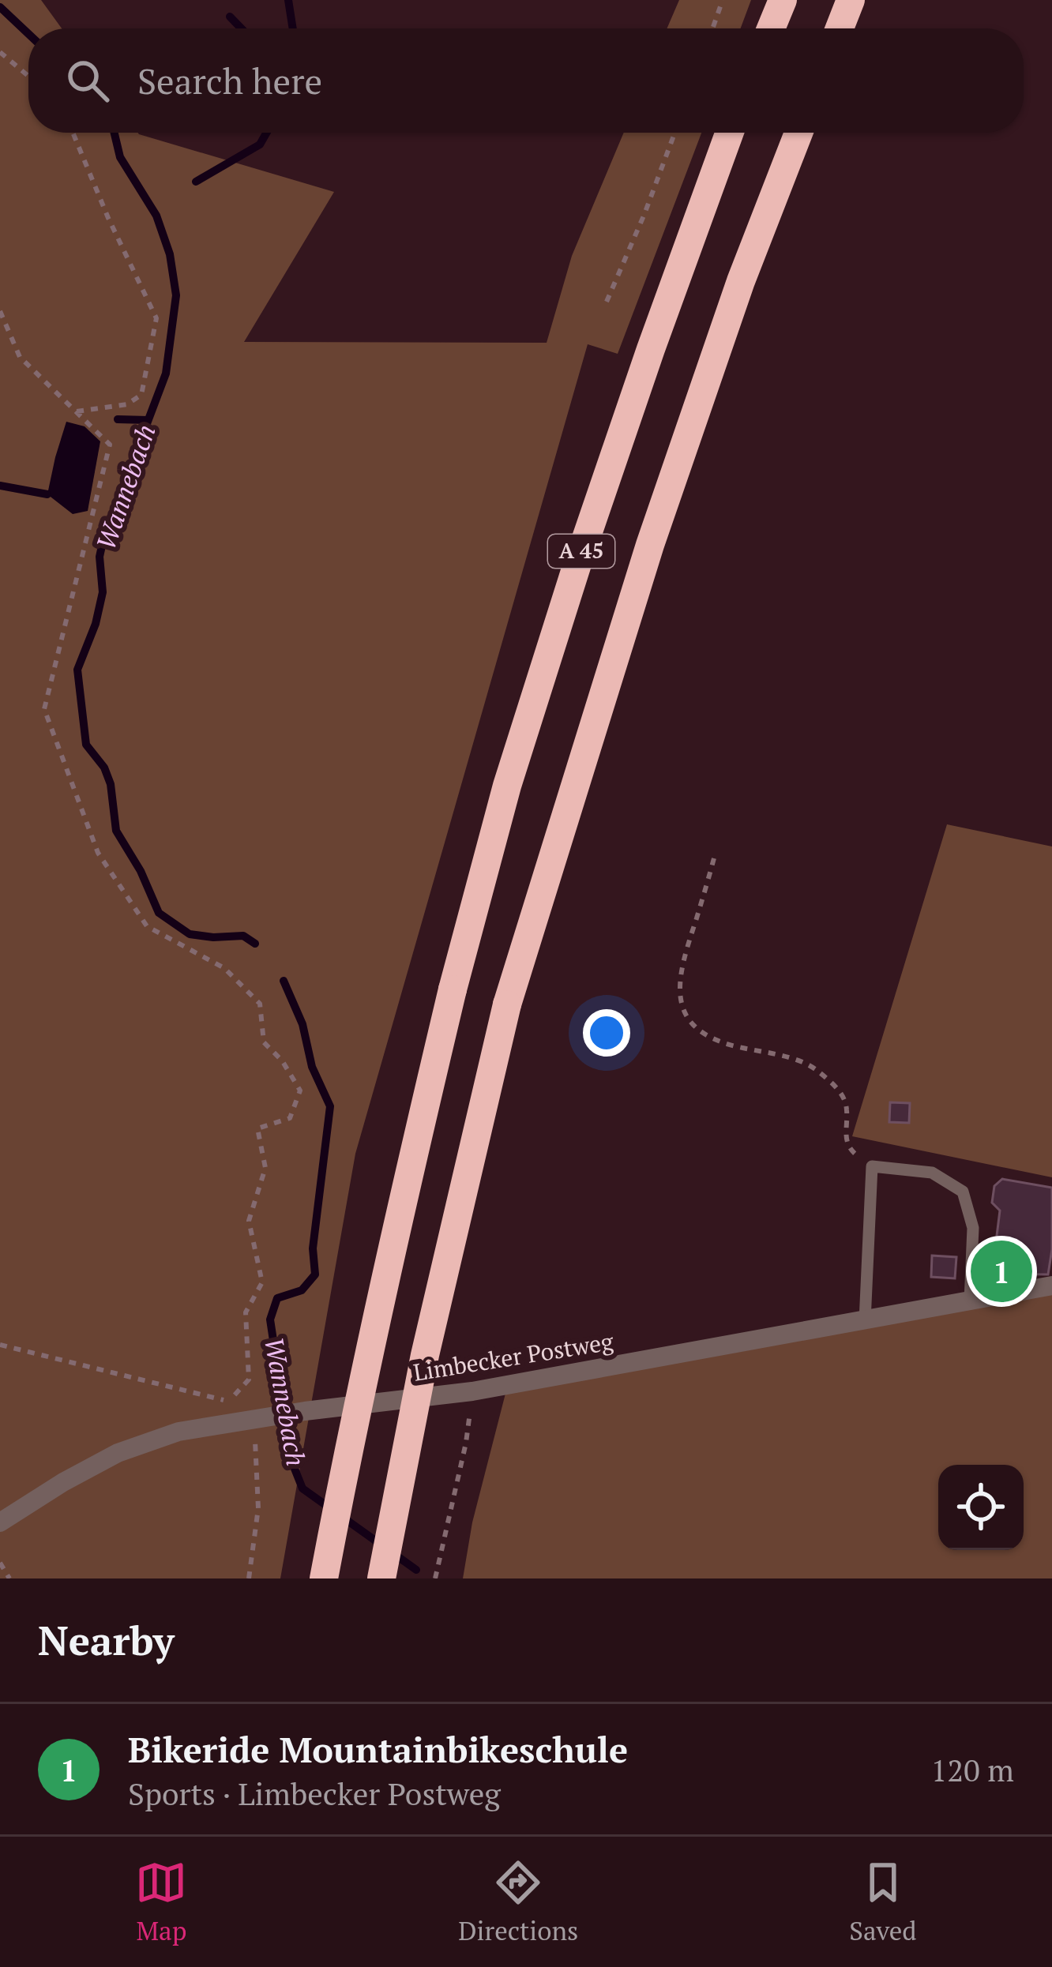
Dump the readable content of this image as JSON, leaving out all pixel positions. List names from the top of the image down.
{
  "streets": {
    "highway": ["A 45"],
    "street": ["Limbecker Postweg"]
  },
  "water": ["Wannebach"],
  "page": {
    "search": "Search here",
    "pins": "1",
    "heading": "Nearby",
    "list": [
      {
        "mark": "1",
        "name": "Bikeride Mountainbikeschule",
        "note": "Sports · Limbecker Postweg",
        "value": "120 m"
      }
    ],
    "nav": ["Map", "Directions", "Saved"]
  }
}
